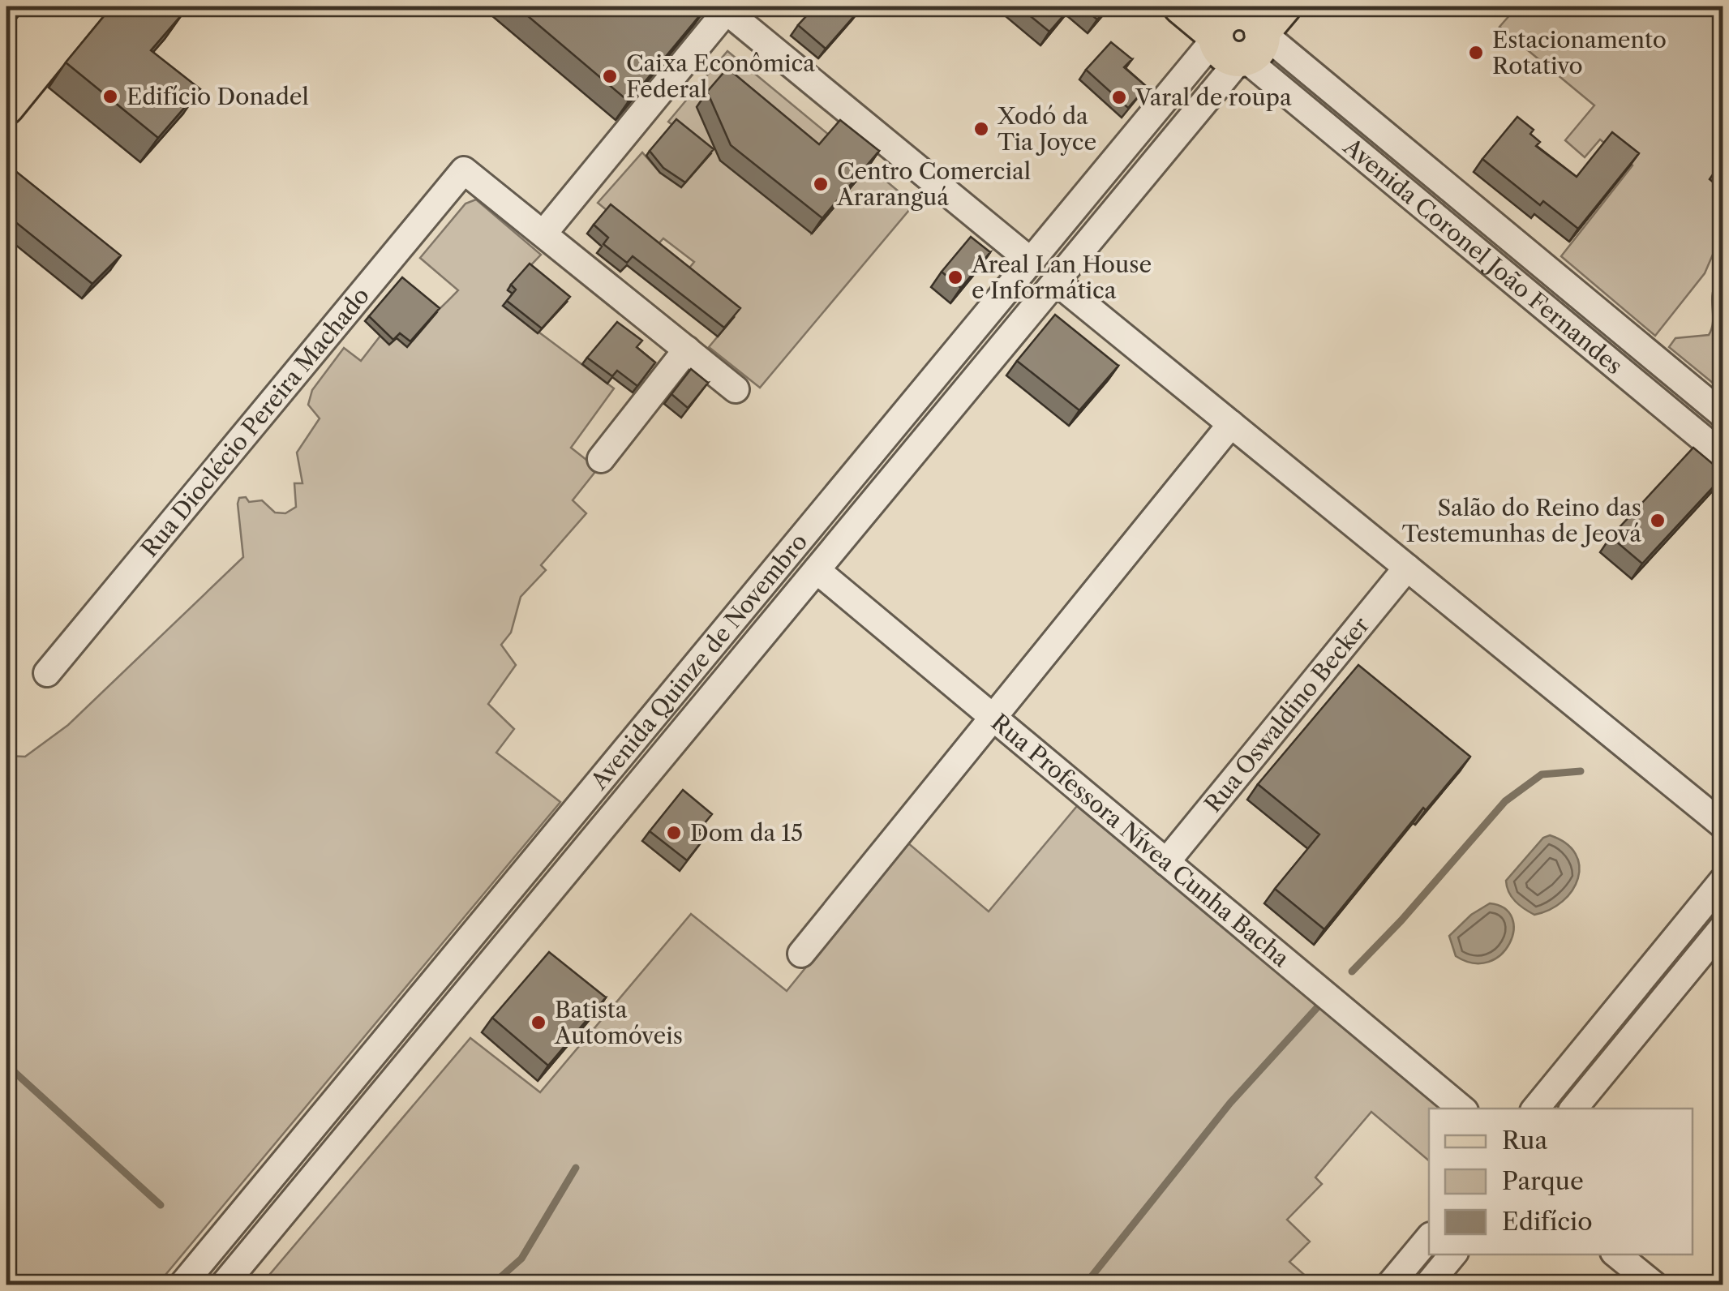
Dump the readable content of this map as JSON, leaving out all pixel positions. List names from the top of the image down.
{
  "streets": {
    "main road": ["Avenida Coronel João Fernandes"],
    "street": [
      "Rua Dioclécio Pereira Machado",
      "Avenida Quinze de Novembro",
      "Rua Oswaldino Becker",
      "Rua Professora Nívea Cunha Bacha"
    ]
  },
  "crossings": [
    ["Avenida Coronel João Fernandes", "Avenida Quinze de Novembro"],
    ["Avenida Quinze de Novembro", "Rua Professora Nívea Cunha Bacha"],
    ["Rua Oswaldino Becker", "Rua Professora Nívea Cunha Bacha"]
  ],
  "places": [
    "Estacionamento Rotativo",
    "Caixa Econômica Federal",
    "Edifício Donadel",
    "Varal de roupa",
    "Xodó da Tia Joyce",
    "Centro Comercial Araranguá",
    "Areal Lan House e Informática",
    "Salão do Reino das Testemunhas de Jeová",
    "Dom da 15",
    "Batista Automóveis"
  ],
  "legend": ["Rua", "Parque", "Edifício"]
}
